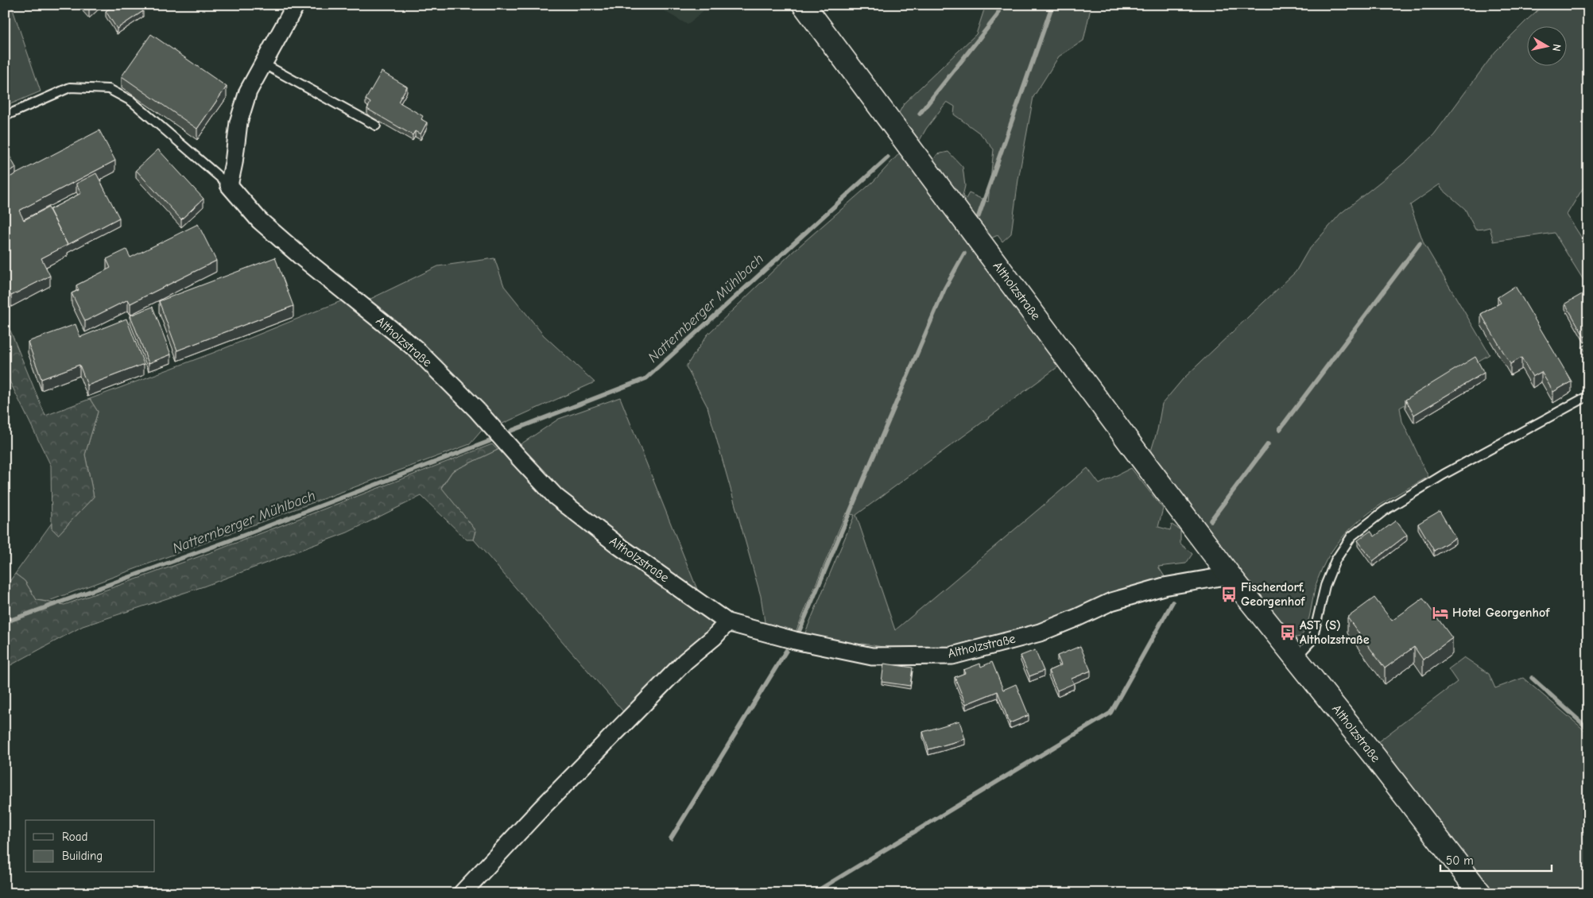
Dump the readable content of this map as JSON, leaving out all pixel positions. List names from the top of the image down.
{
  "streets": {
    "street": ["Altholzstraße"]
  },
  "water": ["Natternberger Mühlbach"],
  "places": {
    "bus stop": ["Fischerdorf, Georgenhof", "AST (S) Altholzstraße"],
    "hotel": ["Hotel Georgenhof"]
  },
  "legend": ["Road", "Building"],
  "scale_bar": "50 m",
  "north": "right"
}
